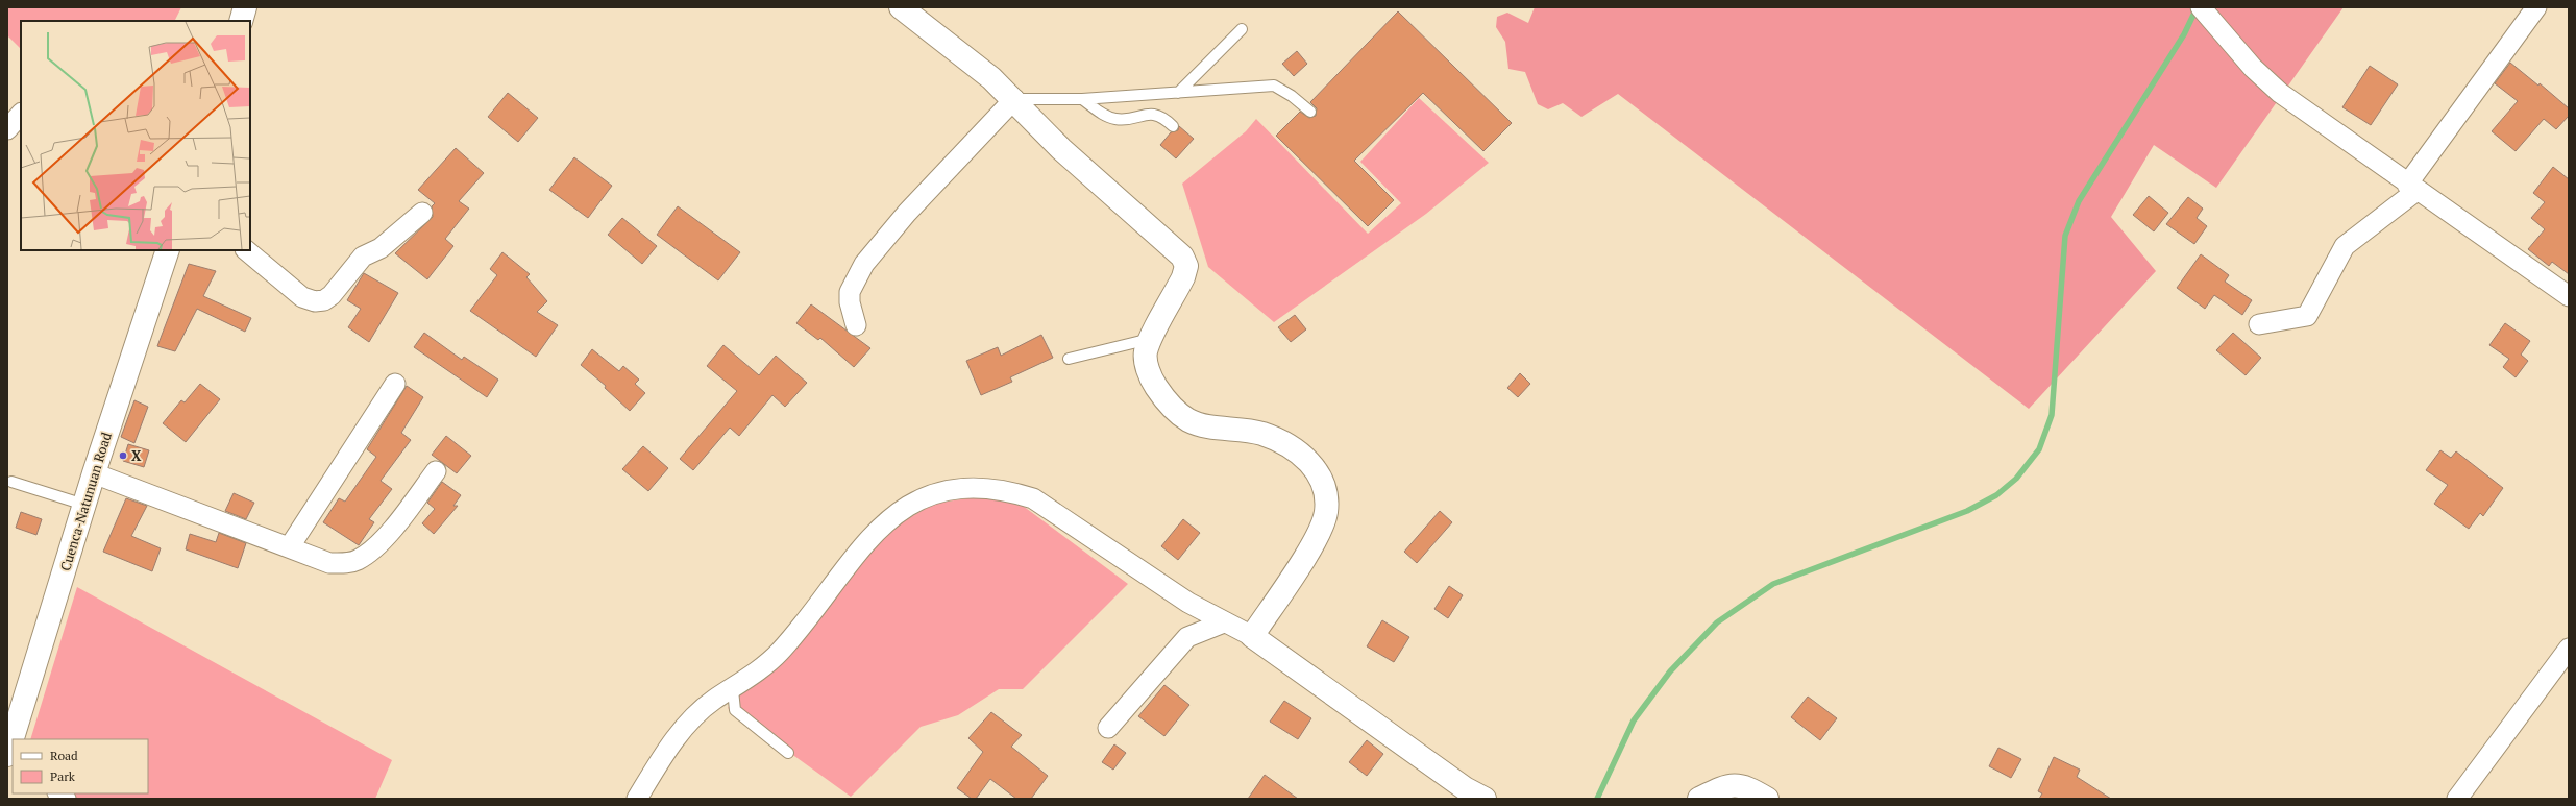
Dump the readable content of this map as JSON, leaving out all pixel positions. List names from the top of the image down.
{
  "streets": {
    "street": ["Cuenca-Natunuan Road"]
  },
  "places": ["X"],
  "legend": ["Road", "Park"]
}
